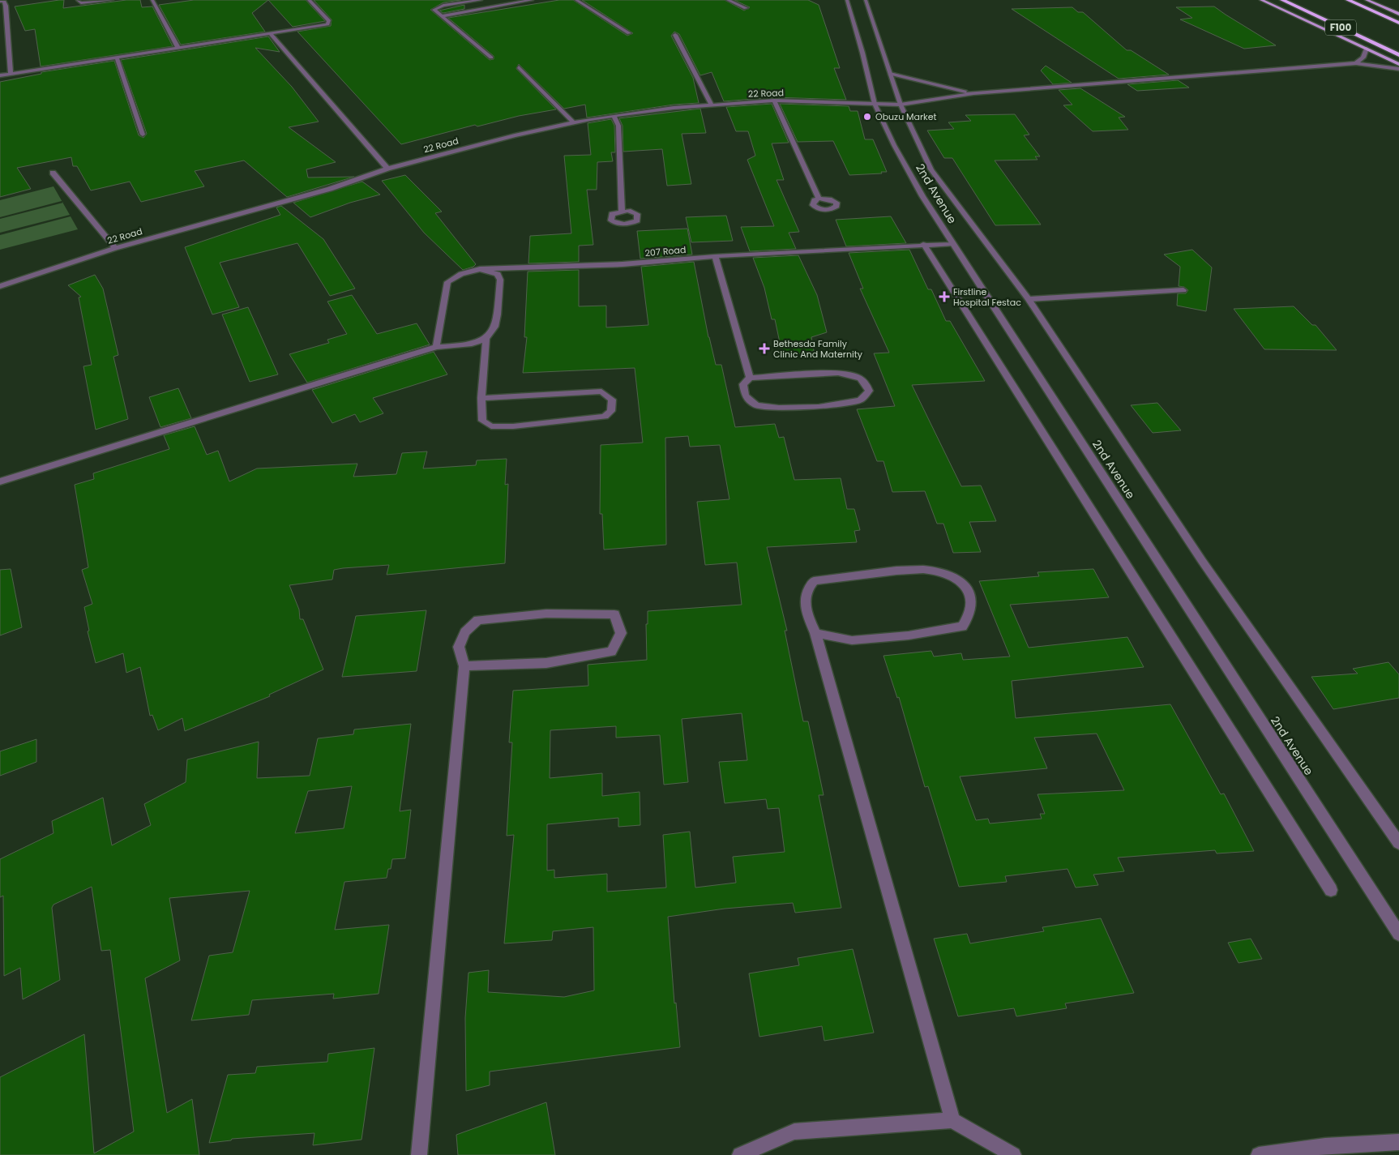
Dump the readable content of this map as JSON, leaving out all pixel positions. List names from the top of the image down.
{
  "streets": {
    "highway": ["F100"],
    "street": ["22 Road", "2nd Avenue", "207 Road"]
  },
  "crossings": [
    ["22 Road", "2nd Avenue"],
    ["2nd Avenue", "207 Road"]
  ],
  "places": {
    "other": ["Obuzu Market"],
    "health": ["Firstline Hospital Festac", "Bethesda Family Clinic And Maternity"]
  }
}
